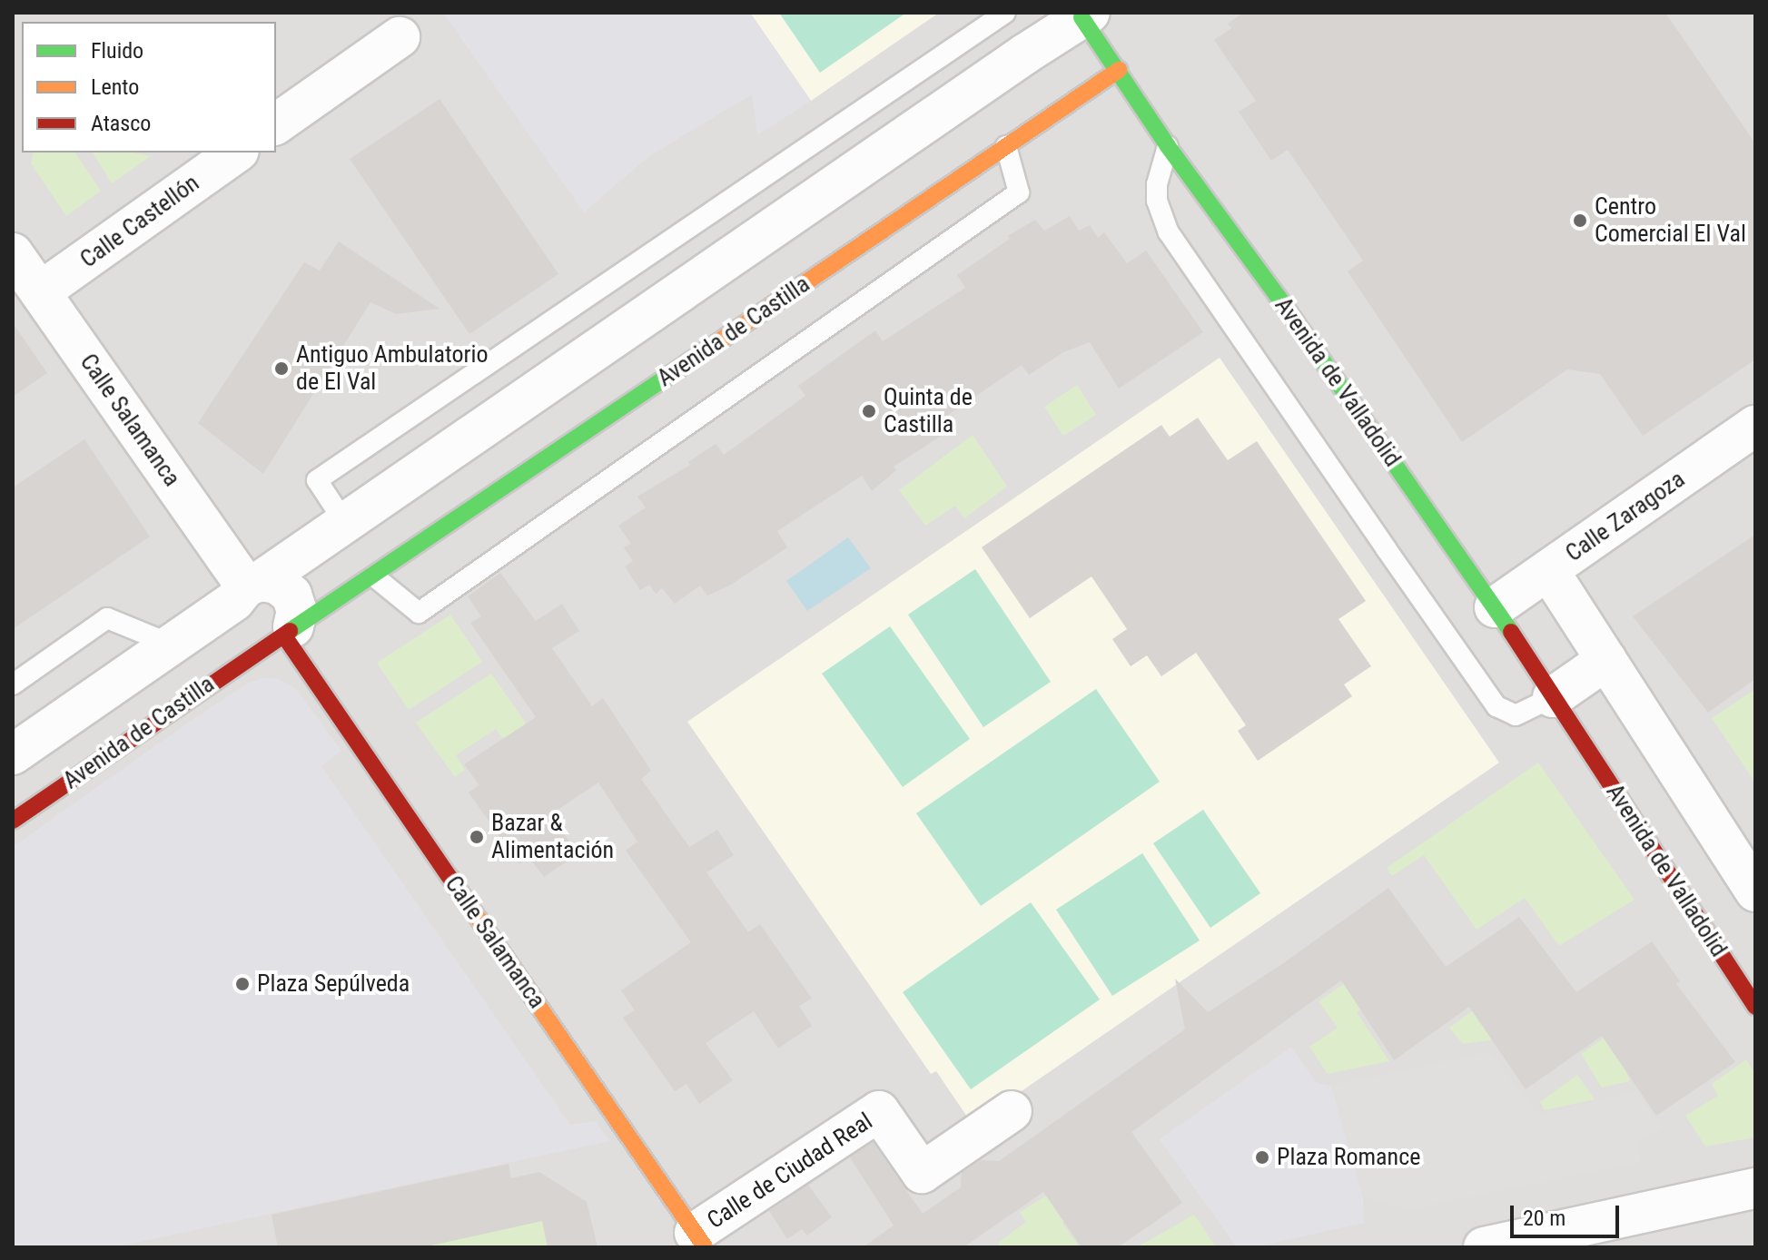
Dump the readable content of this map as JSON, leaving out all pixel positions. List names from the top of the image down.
{
  "streets": {
    "street": [
      "Calle Castellón",
      "Avenida de Castilla",
      "Avenida de Valladolid",
      "Calle Salamanca",
      "Calle Zaragoza",
      "Calle de Ciudad Real"
    ]
  },
  "crossings": [
    ["Calle Castellón", "Calle Salamanca"],
    ["Avenida de Castilla", "Avenida de Valladolid"],
    ["Avenida de Castilla", "Calle Salamanca"],
    ["Avenida de Valladolid", "Calle Zaragoza"],
    ["Calle Salamanca", "Calle de Ciudad Real"]
  ],
  "places": [
    "Centro Comercial El Val",
    "Antiguo Ambulatorio de El Val",
    "Quinta de Castilla",
    "Bazar & Alimentación",
    "Plaza Sepúlveda",
    "Plaza Romance"
  ],
  "legend": ["Fluido", "Lento", "Atasco"],
  "scale_bar": "20 m"
}
